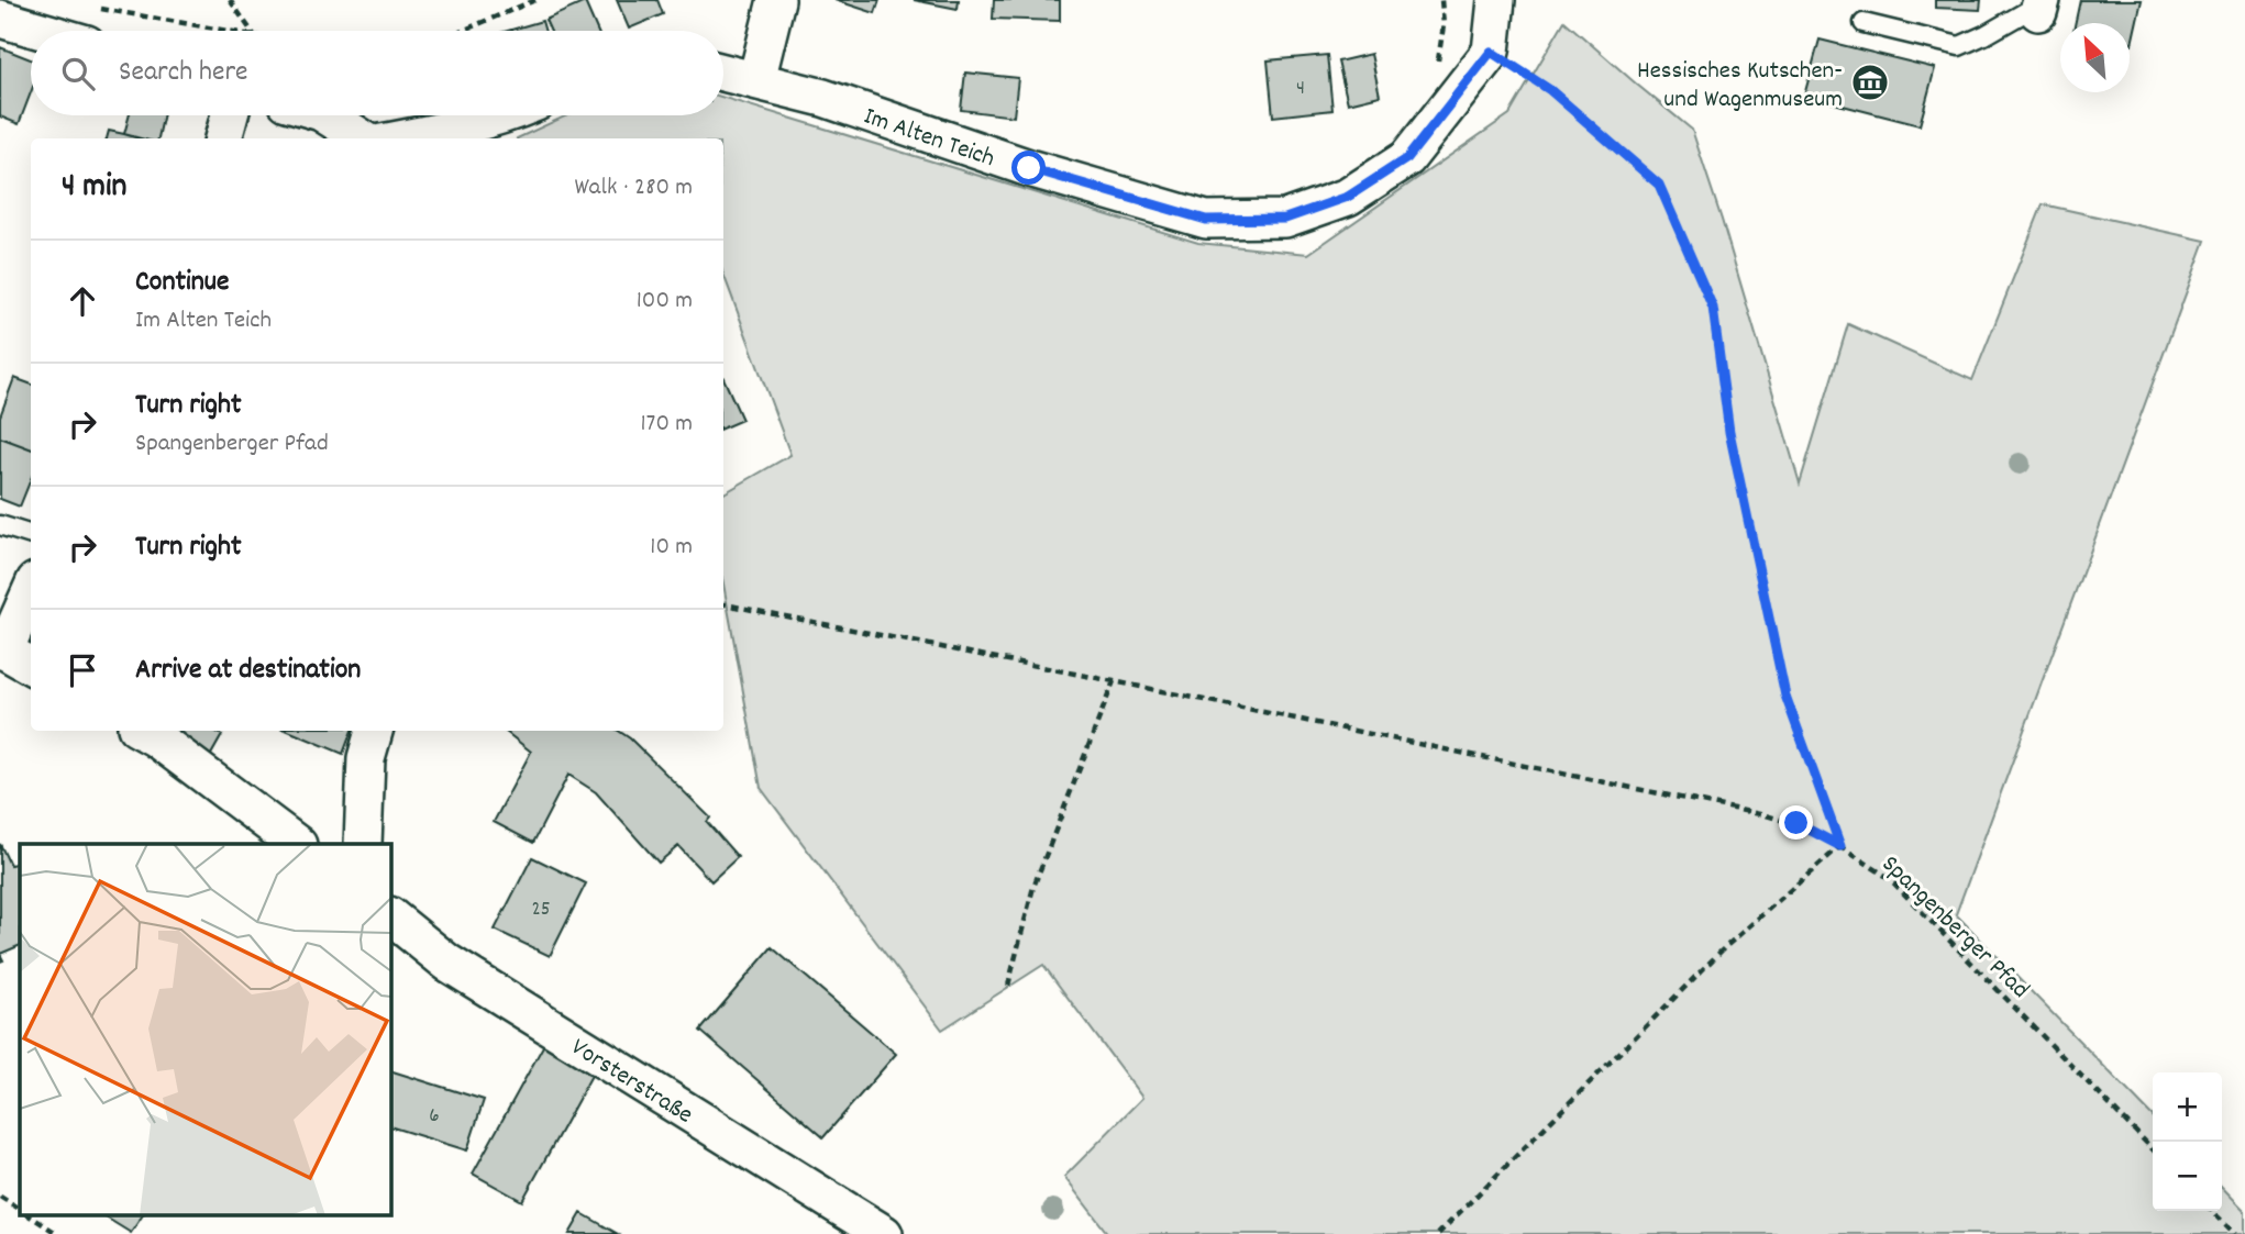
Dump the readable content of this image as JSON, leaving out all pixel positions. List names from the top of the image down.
{
  "streets": {
    "street": ["Im Alten Teich", "Vorsterstraße"],
    "path": ["Spangenberger Pfad"]
  },
  "places": {
    "museum": ["Hessisches Kutschen- und Wagenmuseum"]
  },
  "house_numbers": ["4", "25", "6"],
  "north": "top left",
  "page": {
    "search": "Search here",
    "heading": ["4 min", "Walk · 280 m"],
    "list": [
      ["Continue", "Im Alten Teich", "100 m"],
      ["Turn right", "Spangenberger Pfad", "170 m"],
      ["Turn right", "10 m"],
      "Arrive at destination"
    ],
    "map_buttons": ["+", "−"]
  }
}
